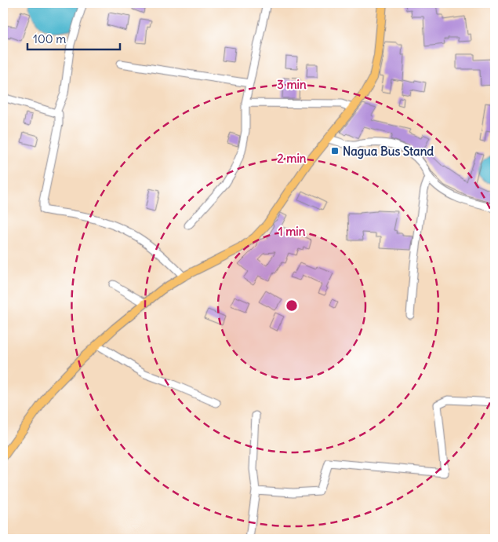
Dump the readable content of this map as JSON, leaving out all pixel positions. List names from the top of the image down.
{
  "places": {
    "transit": ["Nagua Bus Stand"]
  },
  "scale_bar": "100 m",
  "rings": ["3 min", "2 min", "1 min"]
}
